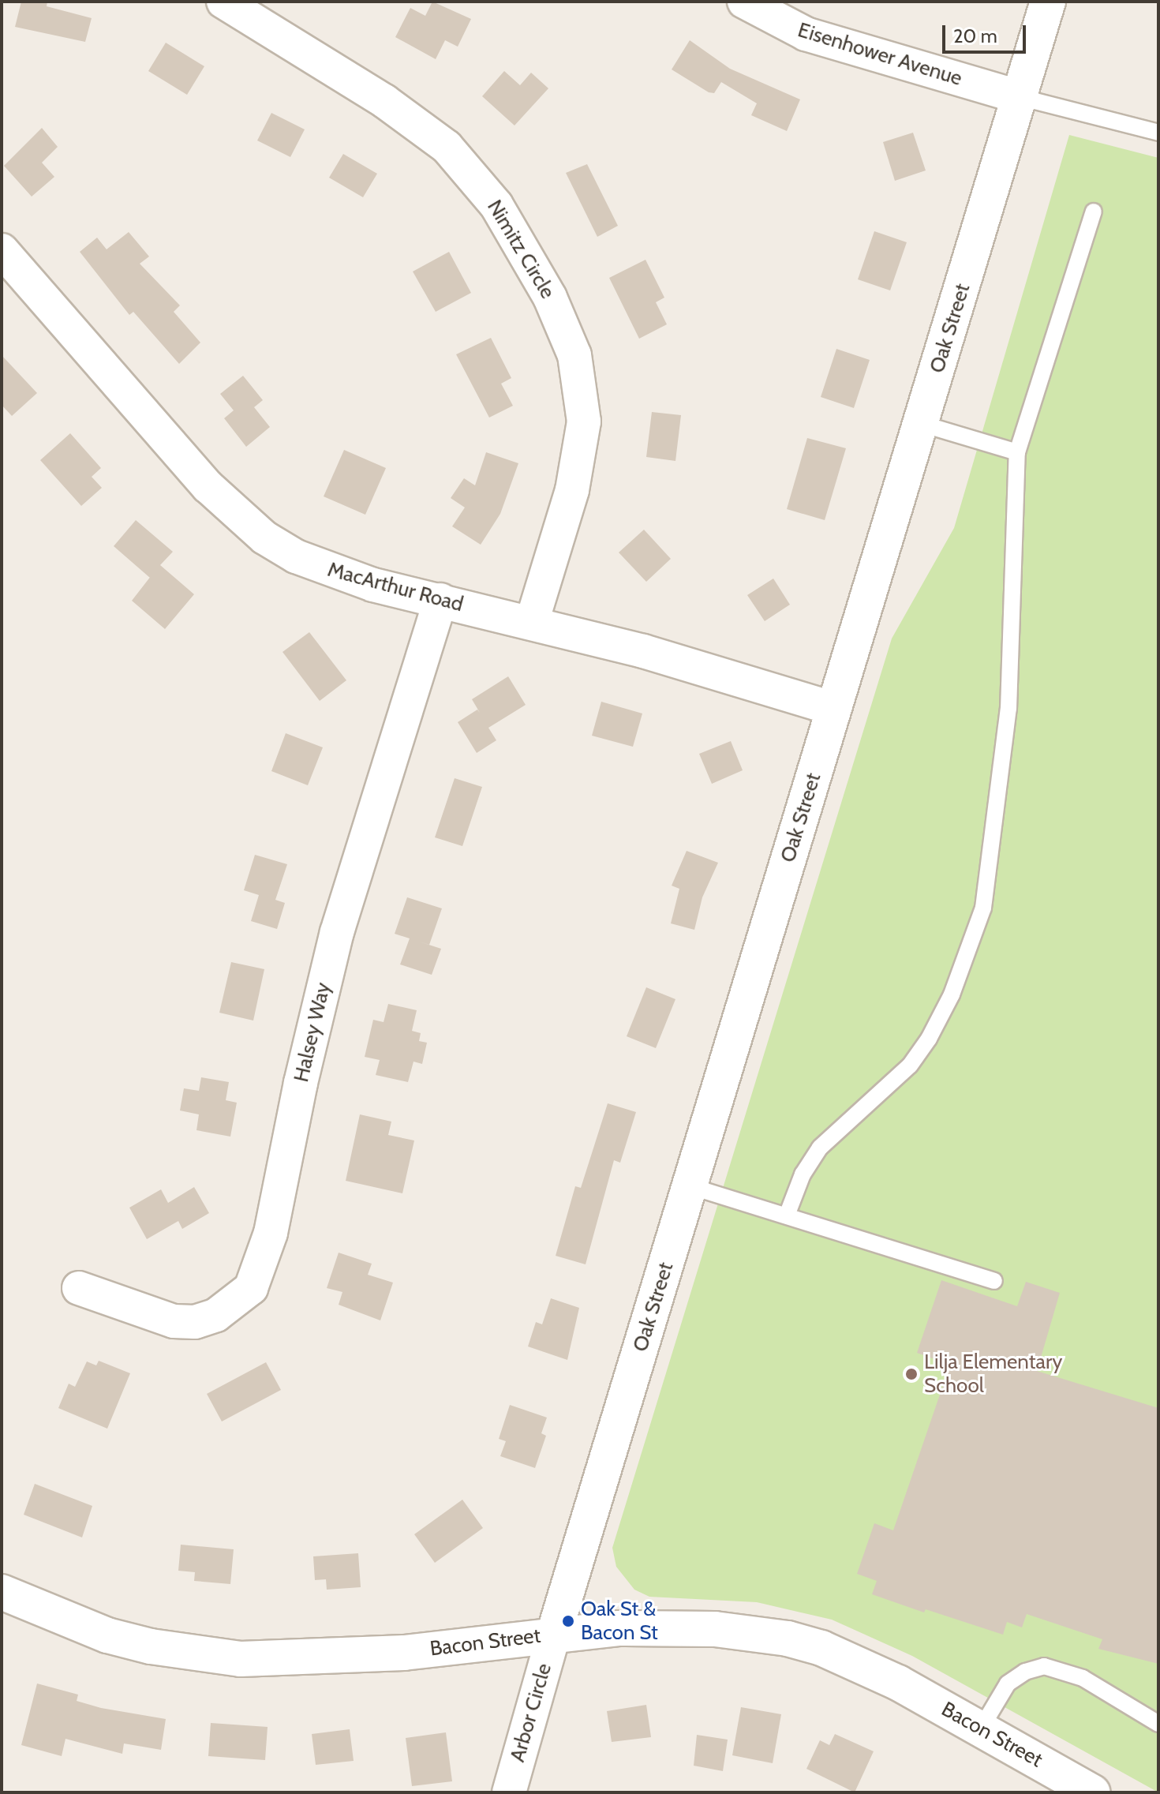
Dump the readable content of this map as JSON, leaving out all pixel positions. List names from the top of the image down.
{
  "streets": {
    "street": [
      "Eisenhower Avenue",
      "Nimitz Circle",
      "Oak Street",
      "MacArthur Road",
      "Halsey Way",
      "Bacon Street",
      "Arbor Circle"
    ]
  },
  "crossings": [
    ["Eisenhower Avenue", "Oak Street"],
    ["Nimitz Circle", "MacArthur Road"],
    ["Oak Street", "MacArthur Road"],
    ["Oak Street", "Bacon Street"],
    ["Oak Street", "Arbor Circle"],
    ["MacArthur Road", "Halsey Way"],
    ["Bacon Street", "Arbor Circle"]
  ],
  "places": ["Lilja Elementary School", "Oak St & Bacon St"],
  "scale_bar": "20 m"
}
